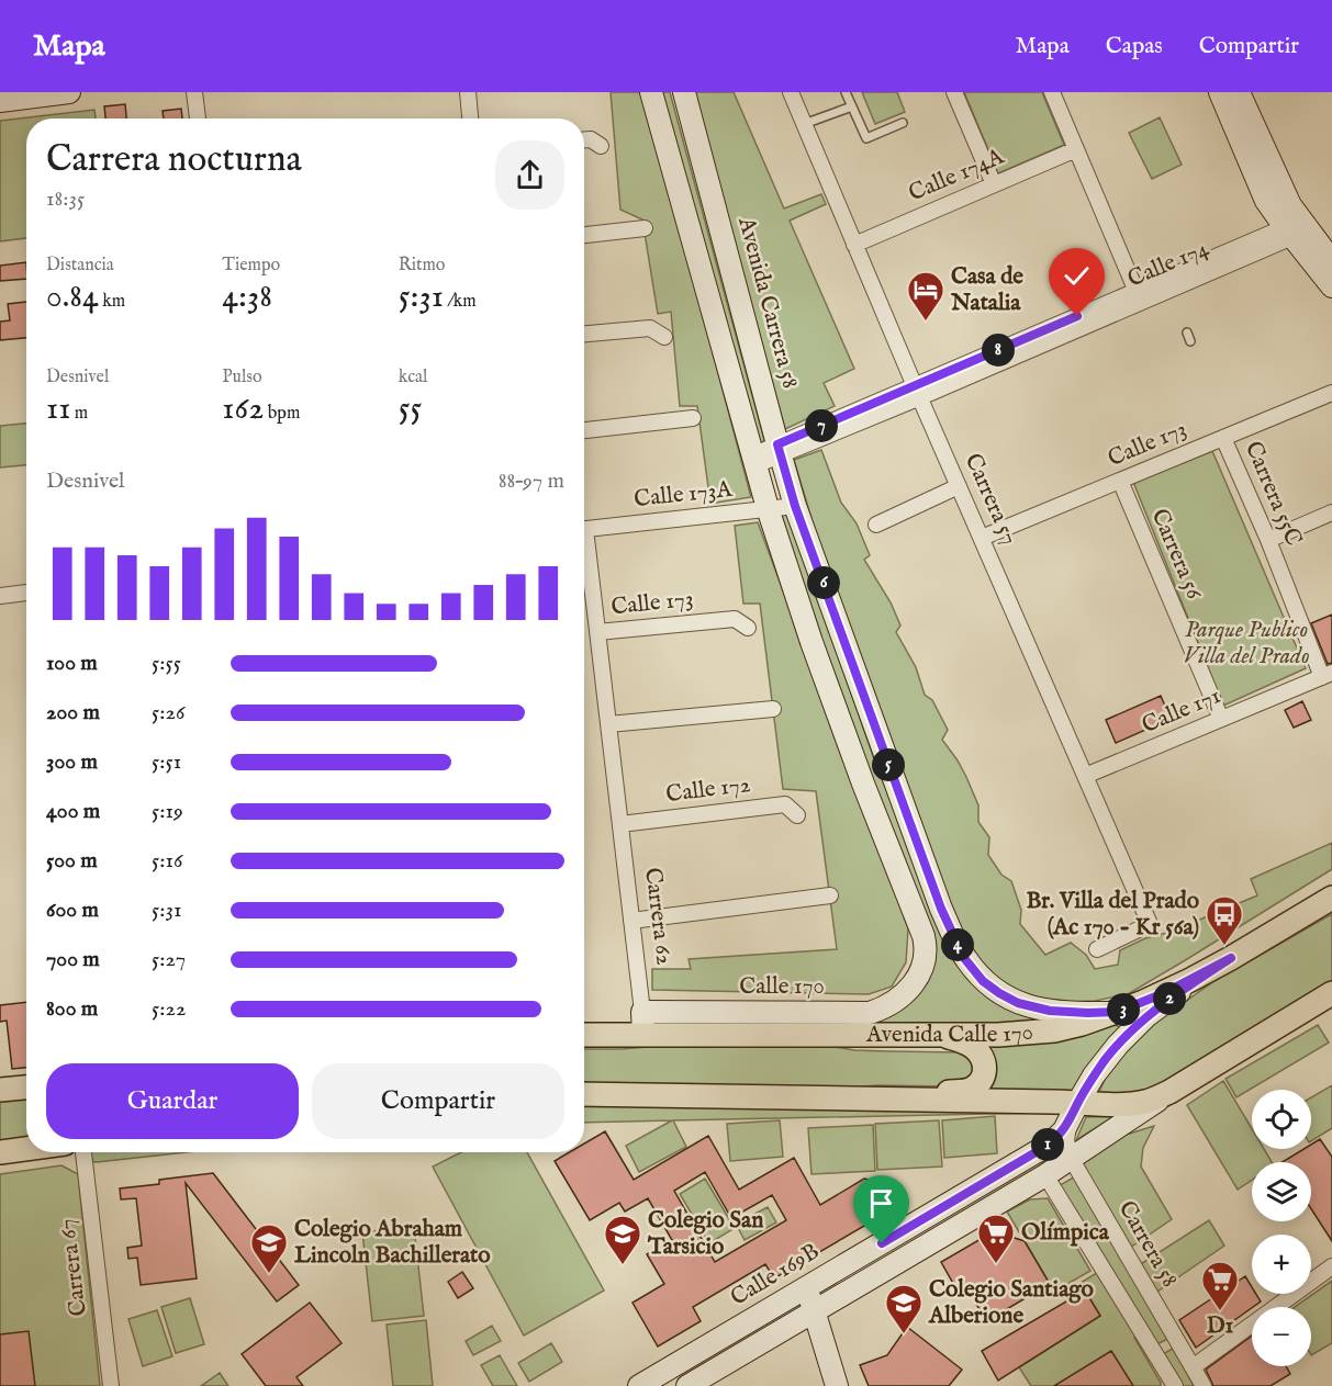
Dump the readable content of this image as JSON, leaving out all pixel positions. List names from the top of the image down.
{
  "streets": {
    "main road": ["Avenida Calle 170"],
    "street": [
      "Calle 174A",
      "Calle 174",
      "Avenida Carrera 58",
      "Calle 173",
      "Carrera 55C",
      "Calle 173A",
      "Carrera 57",
      "Carrera 56",
      "Calle 171",
      "Calle 172",
      "Carrera 62",
      "Calle 170",
      "Carrera 58",
      "Carrera 67",
      "Calle 169B"
    ]
  },
  "crossings": [
    ["Calle 174A", "Carrera 57"],
    ["Calle 174", "Avenida Carrera 58"],
    ["Calle 174", "Carrera 57"],
    ["Avenida Carrera 58", "Calle 173A"],
    ["Avenida Carrera 58", "Avenida Calle 170"],
    ["Calle 173", "Carrera 55C"],
    ["Calle 173", "Carrera 57"],
    ["Calle 173", "Carrera 56"],
    ["Calle 173", "Carrera 62"],
    ["Carrera 55C", "Calle 171"],
    ["Calle 173A", "Calle 170"],
    ["Carrera 57", "Calle 171"],
    ["Carrera 56", "Calle 171"],
    ["Calle 172", "Carrera 62"],
    ["Carrera 62", "Calle 170"],
    ["Carrera 62", "Avenida Calle 170"],
    ["Avenida Calle 170", "Calle 169B"],
    ["Carrera 58", "Calle 169B"]
  ],
  "parks": ["Parque Publico Villa del Prado"],
  "places": {
    "hotel": ["Casa de Natalia"],
    "bus stop": ["Br. Villa del Prado (Ac 170 - Kr 56a)"],
    "supermarket": ["Olímpica", "D1"],
    "school or university": ["Colegio San Tarsicio", "Colegio Abraham Lincoln Bachillerato", "Colegio Santiago Alberione"]
  },
  "page": {
    "header": "Mapa",
    "nav": ["Mapa", "Capas", "Compartir"],
    "heading": ["Carrera nocturna", "18:35"],
    "stats": [
      ["Distancia", "0.84 km"],
      ["Tiempo", "4:38"],
      ["Ritmo", "5:31 /km"],
      ["Desnivel", "11 m"],
      ["Pulso", "162 bpm"],
      ["kcal", "55"]
    ],
    "pins": [
      "8",
      "7",
      "6",
      "5",
      "4",
      "2",
      "3",
      "1"
    ],
    "chart": ["Desnivel", "88–97 m"],
    "list": [
      {
        "name": "100 m",
        "note": "5:55"
      },
      {
        "name": "200 m",
        "note": "5:26"
      },
      {
        "name": "300 m",
        "note": "5:51"
      },
      {
        "name": "400 m",
        "note": "5:19"
      },
      {
        "name": "500 m",
        "note": "5:16"
      },
      {
        "name": "600 m",
        "note": "5:31"
      },
      {
        "name": "700 m",
        "note": "5:27"
      },
      {
        "name": "800 m",
        "note": "5:22"
      }
    ],
    "buttons": ["Guardar", "Compartir"],
    "map_buttons": ["+", "−"]
  }
}
